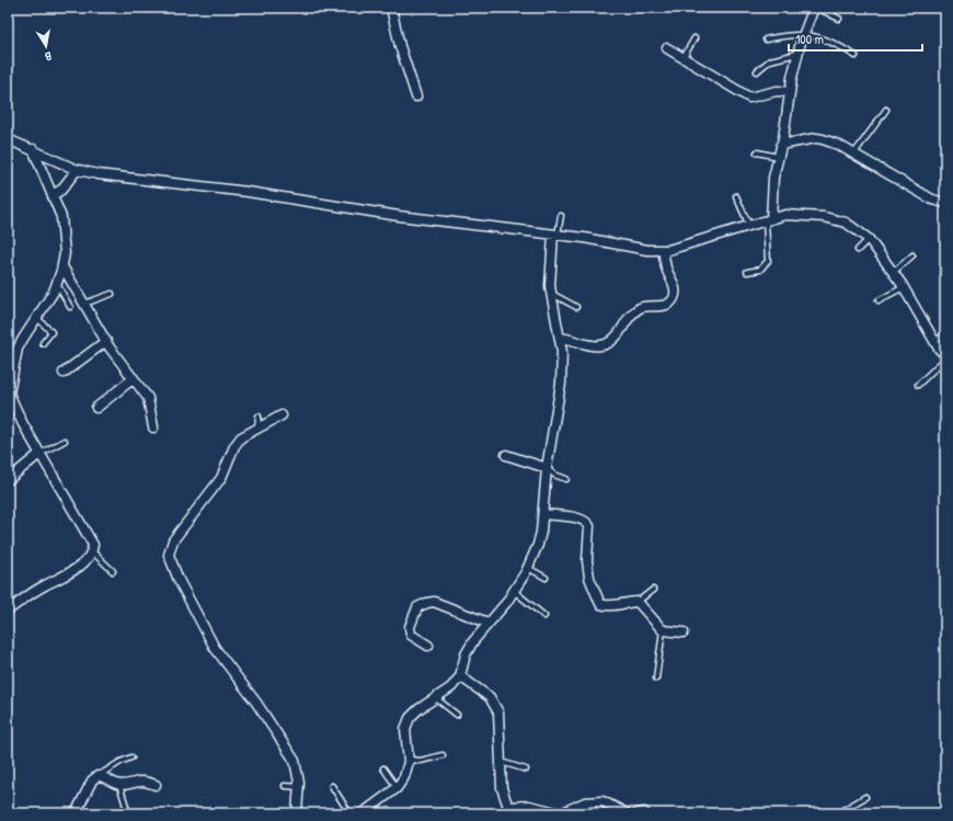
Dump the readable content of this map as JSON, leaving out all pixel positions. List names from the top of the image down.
{
  "scale_bar": "100 m",
  "north": "bottom"
}
